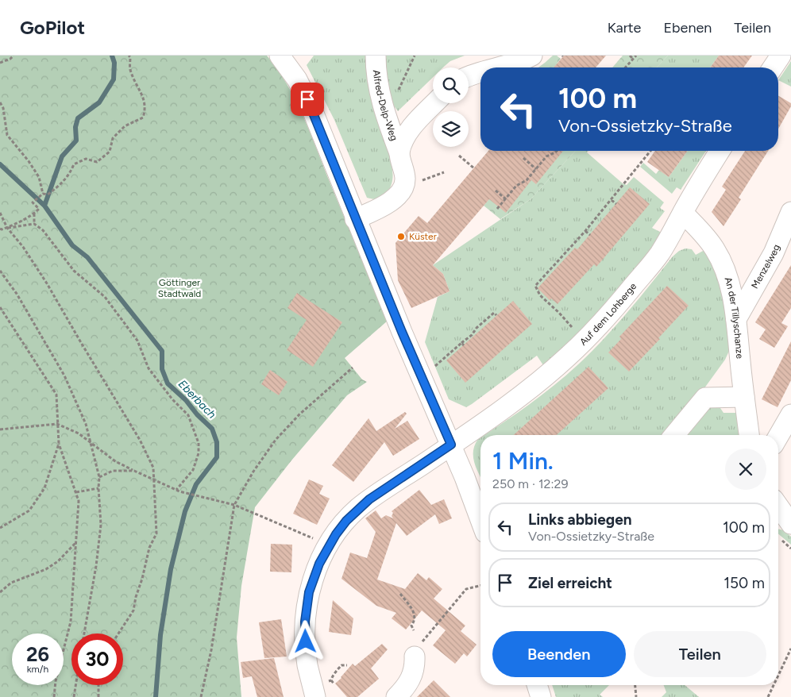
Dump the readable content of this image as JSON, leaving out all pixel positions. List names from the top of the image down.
{
  "streets": {
    "street": [
      "Alfred-Delp-Weg",
      "Menzelweg",
      "Auf dem Lohberge",
      "An der Tillyschanze"
    ]
  },
  "crossings": [
    ["Menzelweg", "An der Tillyschanze"],
    ["Auf dem Lohberge", "An der Tillyschanze"]
  ],
  "water": ["Eberbach"],
  "parks": ["Göttinger Stadtwald"],
  "places": ["Küster"],
  "page": {
    "header": "GoPilot",
    "nav": ["Karte", "Ebenen", "Teilen"],
    "turn": ["100 m", "Von-Ossietzky-Straße"],
    "heading": ["1 Min.", "250 m · 12:29"],
    "list": [
      {
        "name": "Links abbiegen",
        "note": "Von-Ossietzky-Straße",
        "value": "100 m"
      },
      {
        "name": "Ziel erreicht",
        "value": "150 m"
      }
    ],
    "buttons": ["Beenden", "Teilen"],
    "speed": "26 km/h",
    "limit": "30"
  }
}
